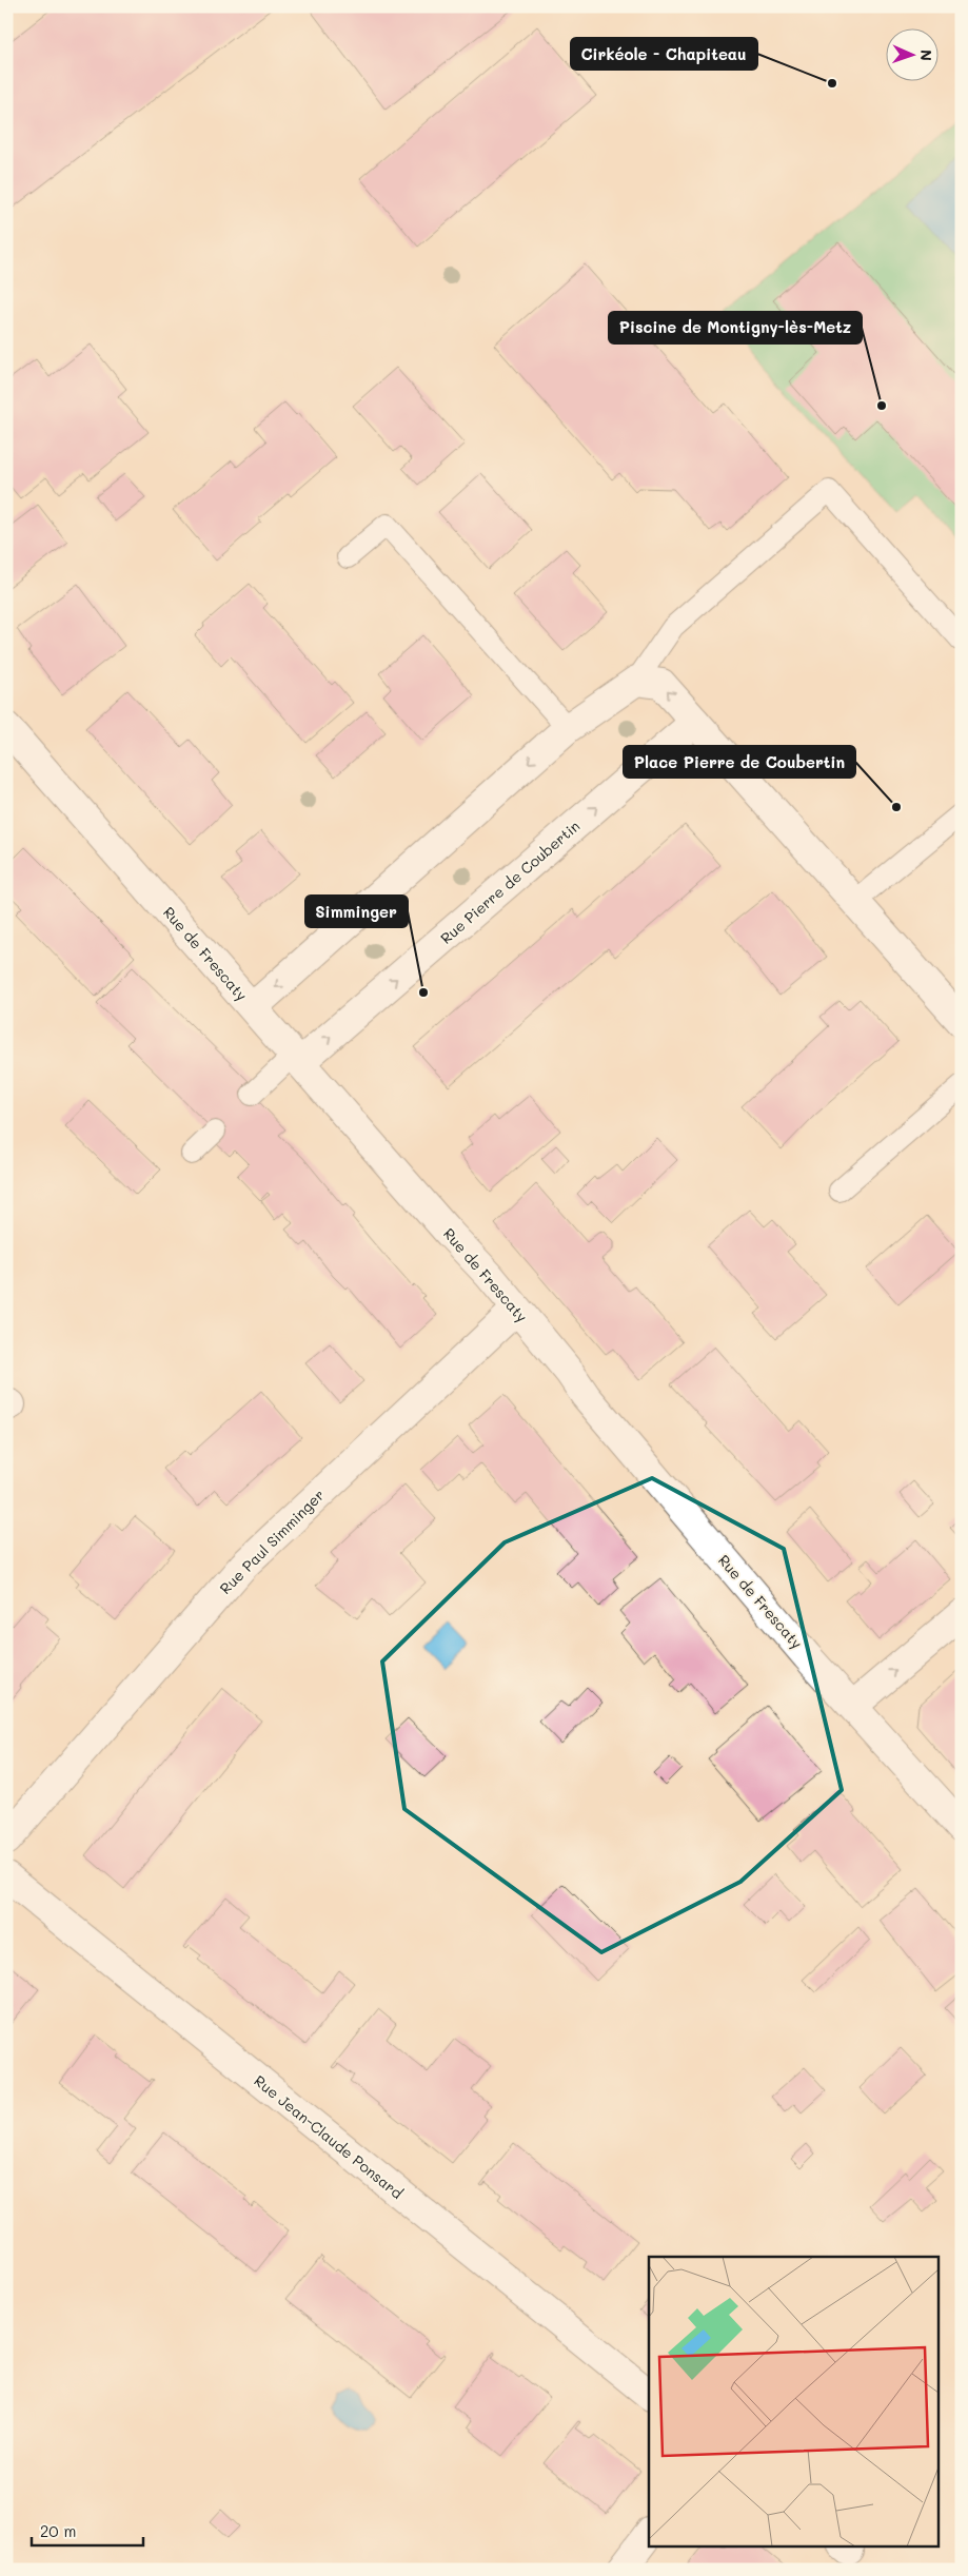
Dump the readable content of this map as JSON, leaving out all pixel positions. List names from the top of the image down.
{
  "streets": {
    "street": [
      "Rue Pierre de Coubertin",
      "Rue de Frescaty",
      "Rue Paul Simminger",
      "Rue Jean-Claude Ponsard"
    ]
  },
  "crossings": [
    ["Rue Pierre de Coubertin", "Rue de Frescaty"],
    ["Rue de Frescaty", "Rue Paul Simminger"]
  ],
  "places": [
    "Cirkéole - Chapiteau",
    "Piscine de Montigny-lès-Metz",
    "Place Pierre de Coubertin",
    "Simminger"
  ],
  "scale_bar": "20 m",
  "north": "right"
}
